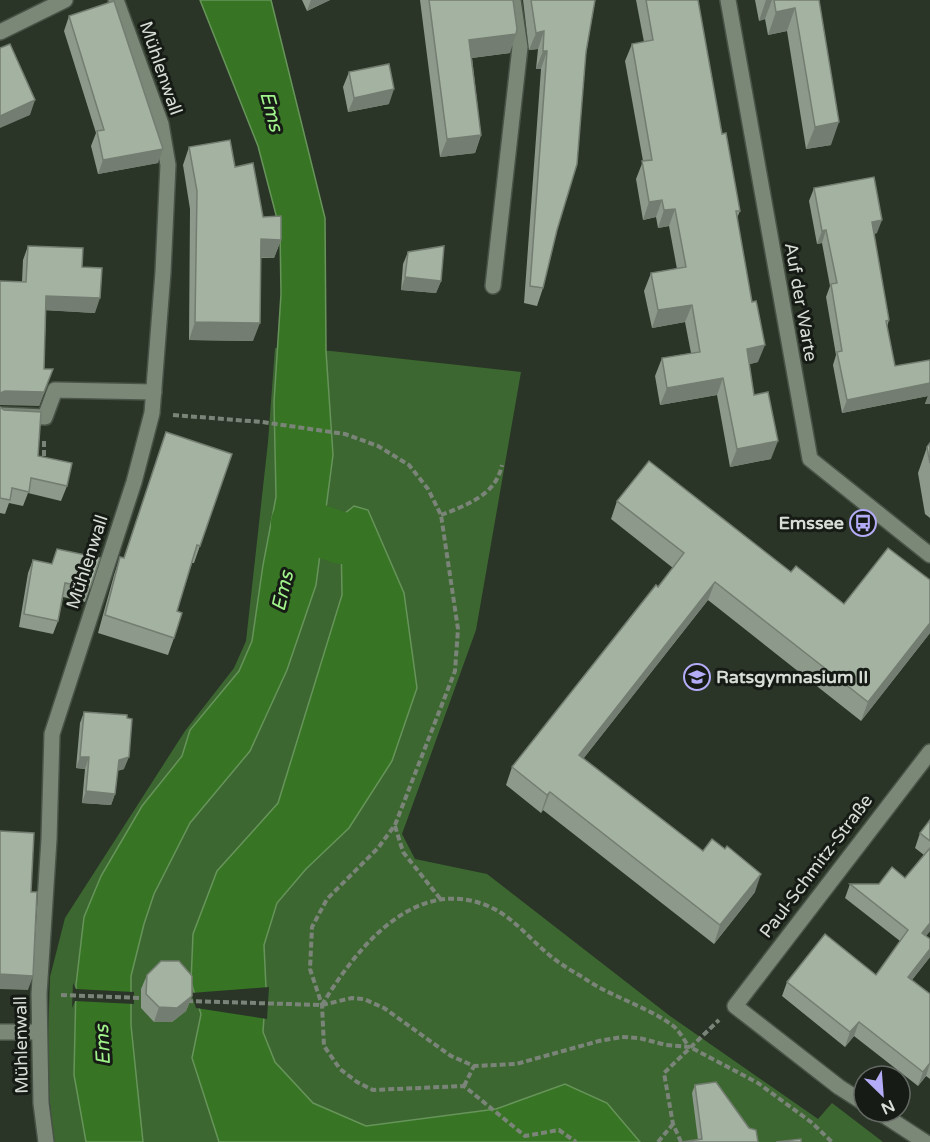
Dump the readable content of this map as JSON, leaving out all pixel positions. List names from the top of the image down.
{
  "streets": {
    "street": ["Mühlenwall", "Auf der Warte", "Paul-Schmitz-Straße"]
  },
  "water": ["Ems"],
  "places": {
    "bus stop": ["Emssee"],
    "school or university": ["Ratsgymnasium II"]
  },
  "north": "bottom right"
}
